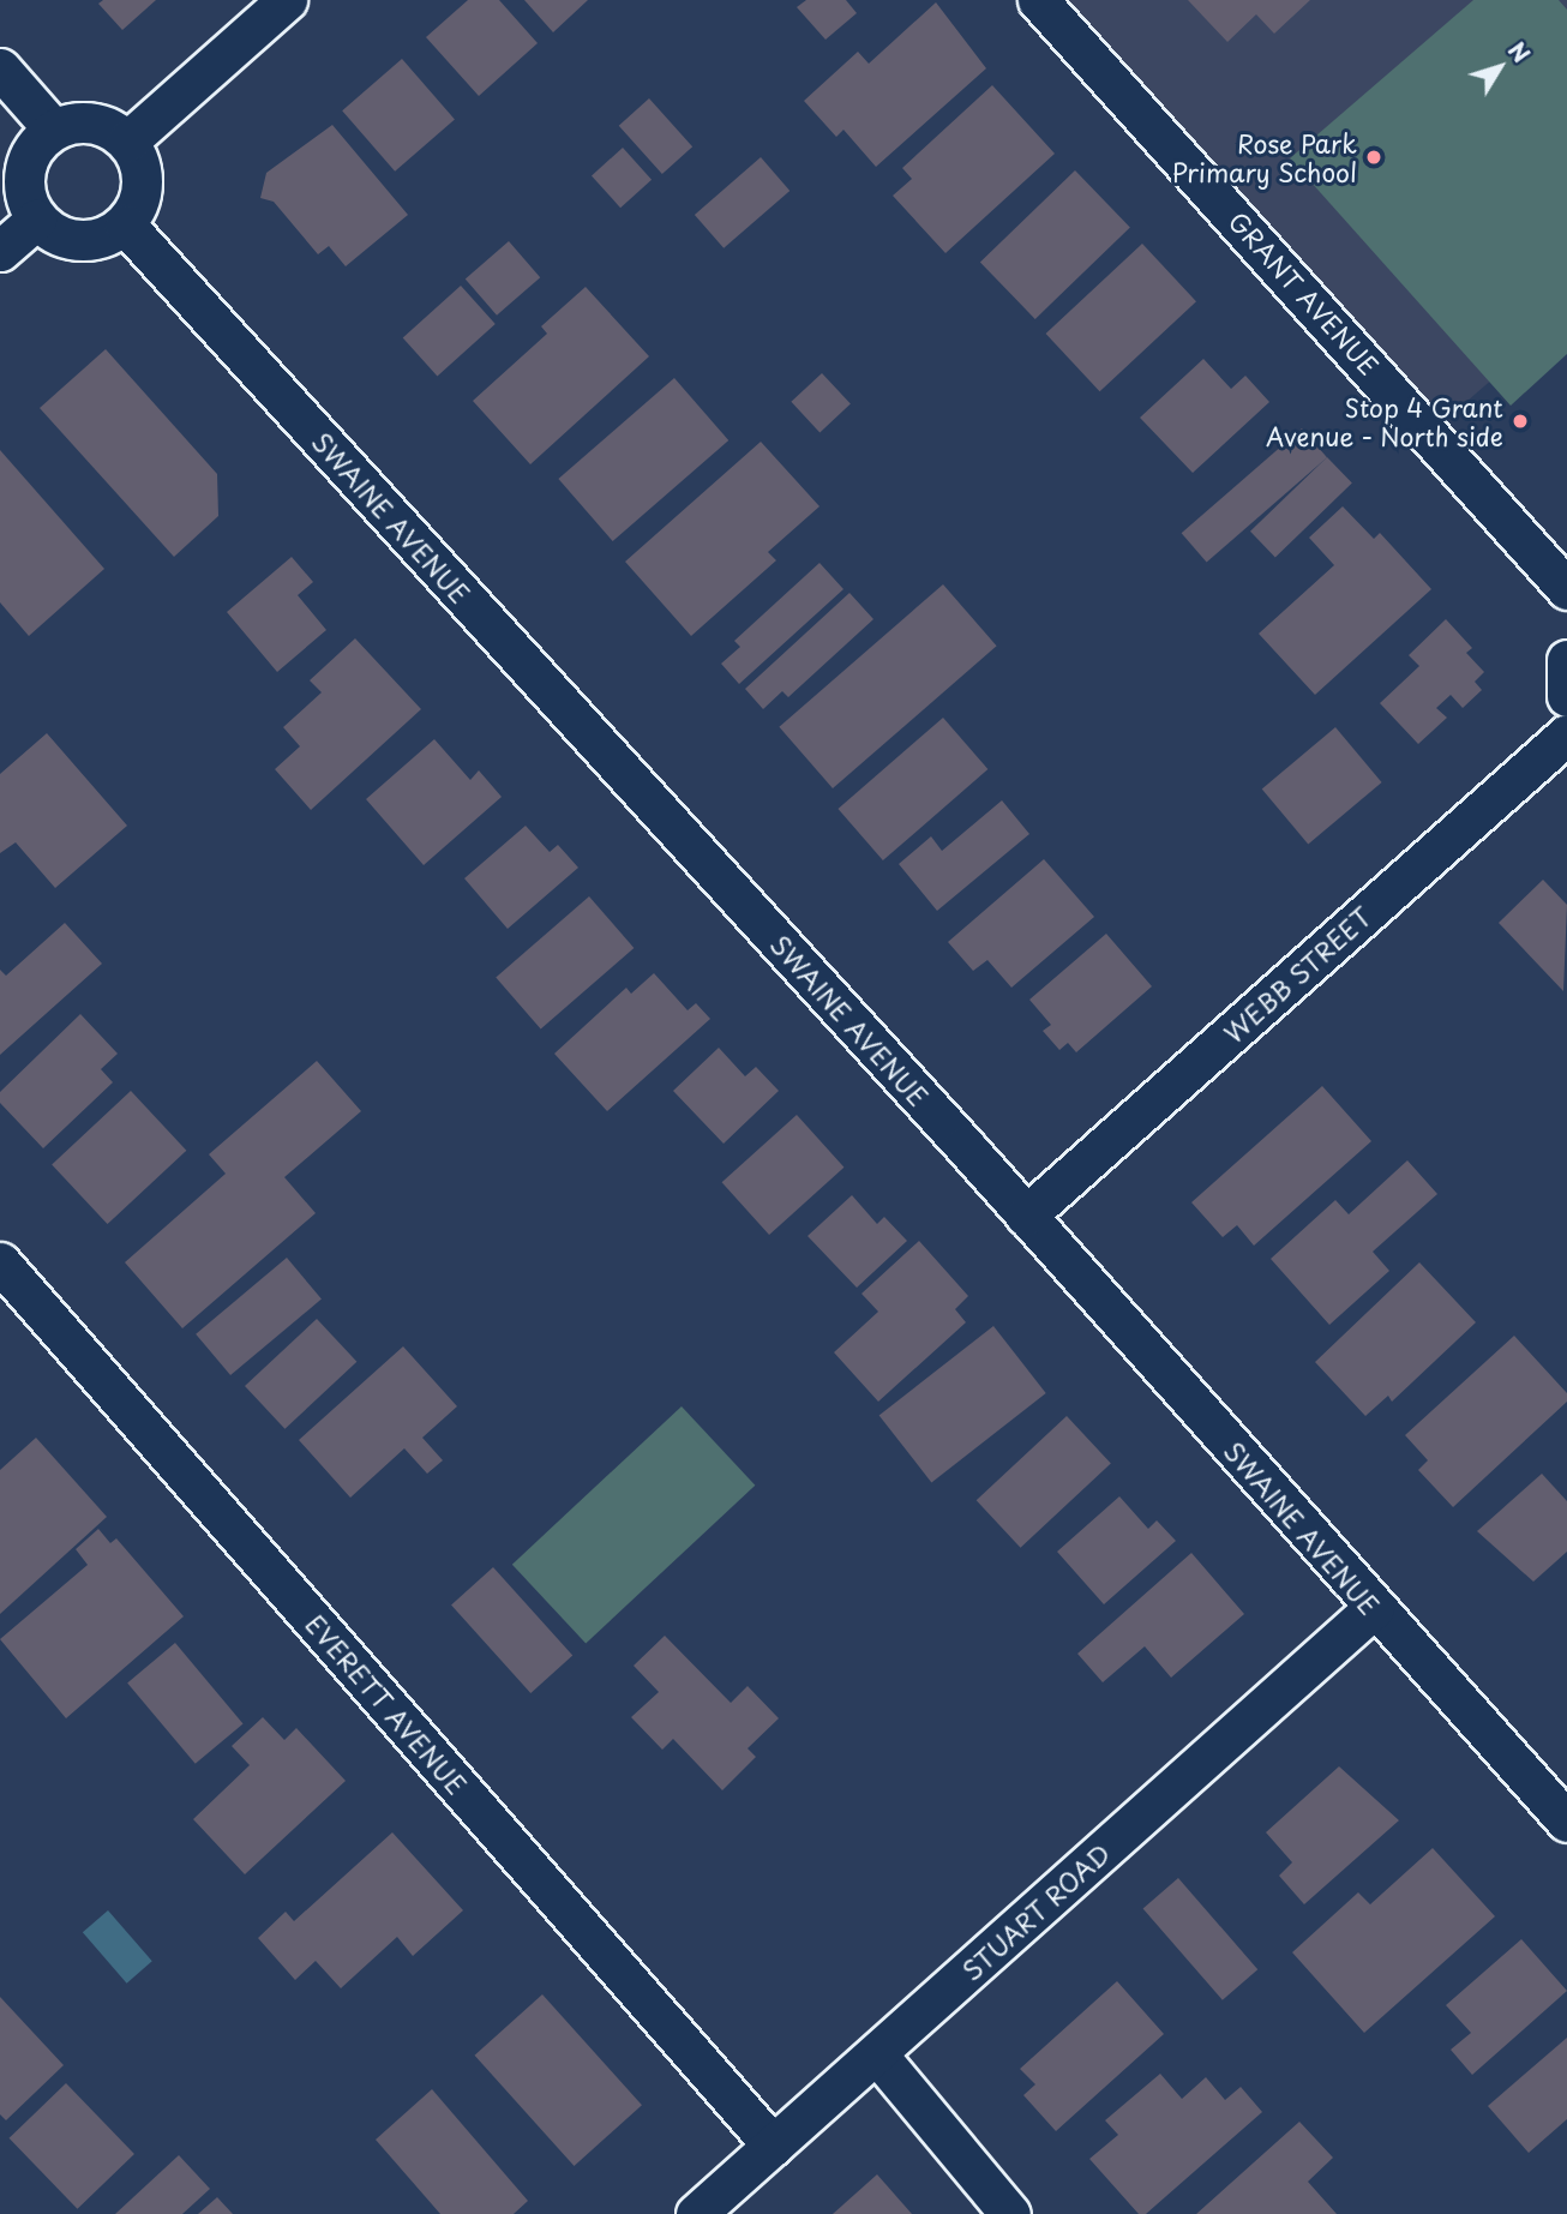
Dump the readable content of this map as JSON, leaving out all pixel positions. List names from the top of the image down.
{
  "streets": {
    "street": [
      "GRANT AVENUE",
      "SWAINE AVENUE",
      "WEBB STREET",
      "EVERETT AVENUE",
      "STUART ROAD"
    ]
  },
  "crossings": [
    ["SWAINE AVENUE", "WEBB STREET"],
    ["SWAINE AVENUE", "STUART ROAD"],
    ["EVERETT AVENUE", "STUART ROAD"]
  ],
  "places": ["Rose Park Primary School", "Stop 4 Grant Avenue - North side"],
  "north": "top right"
}
